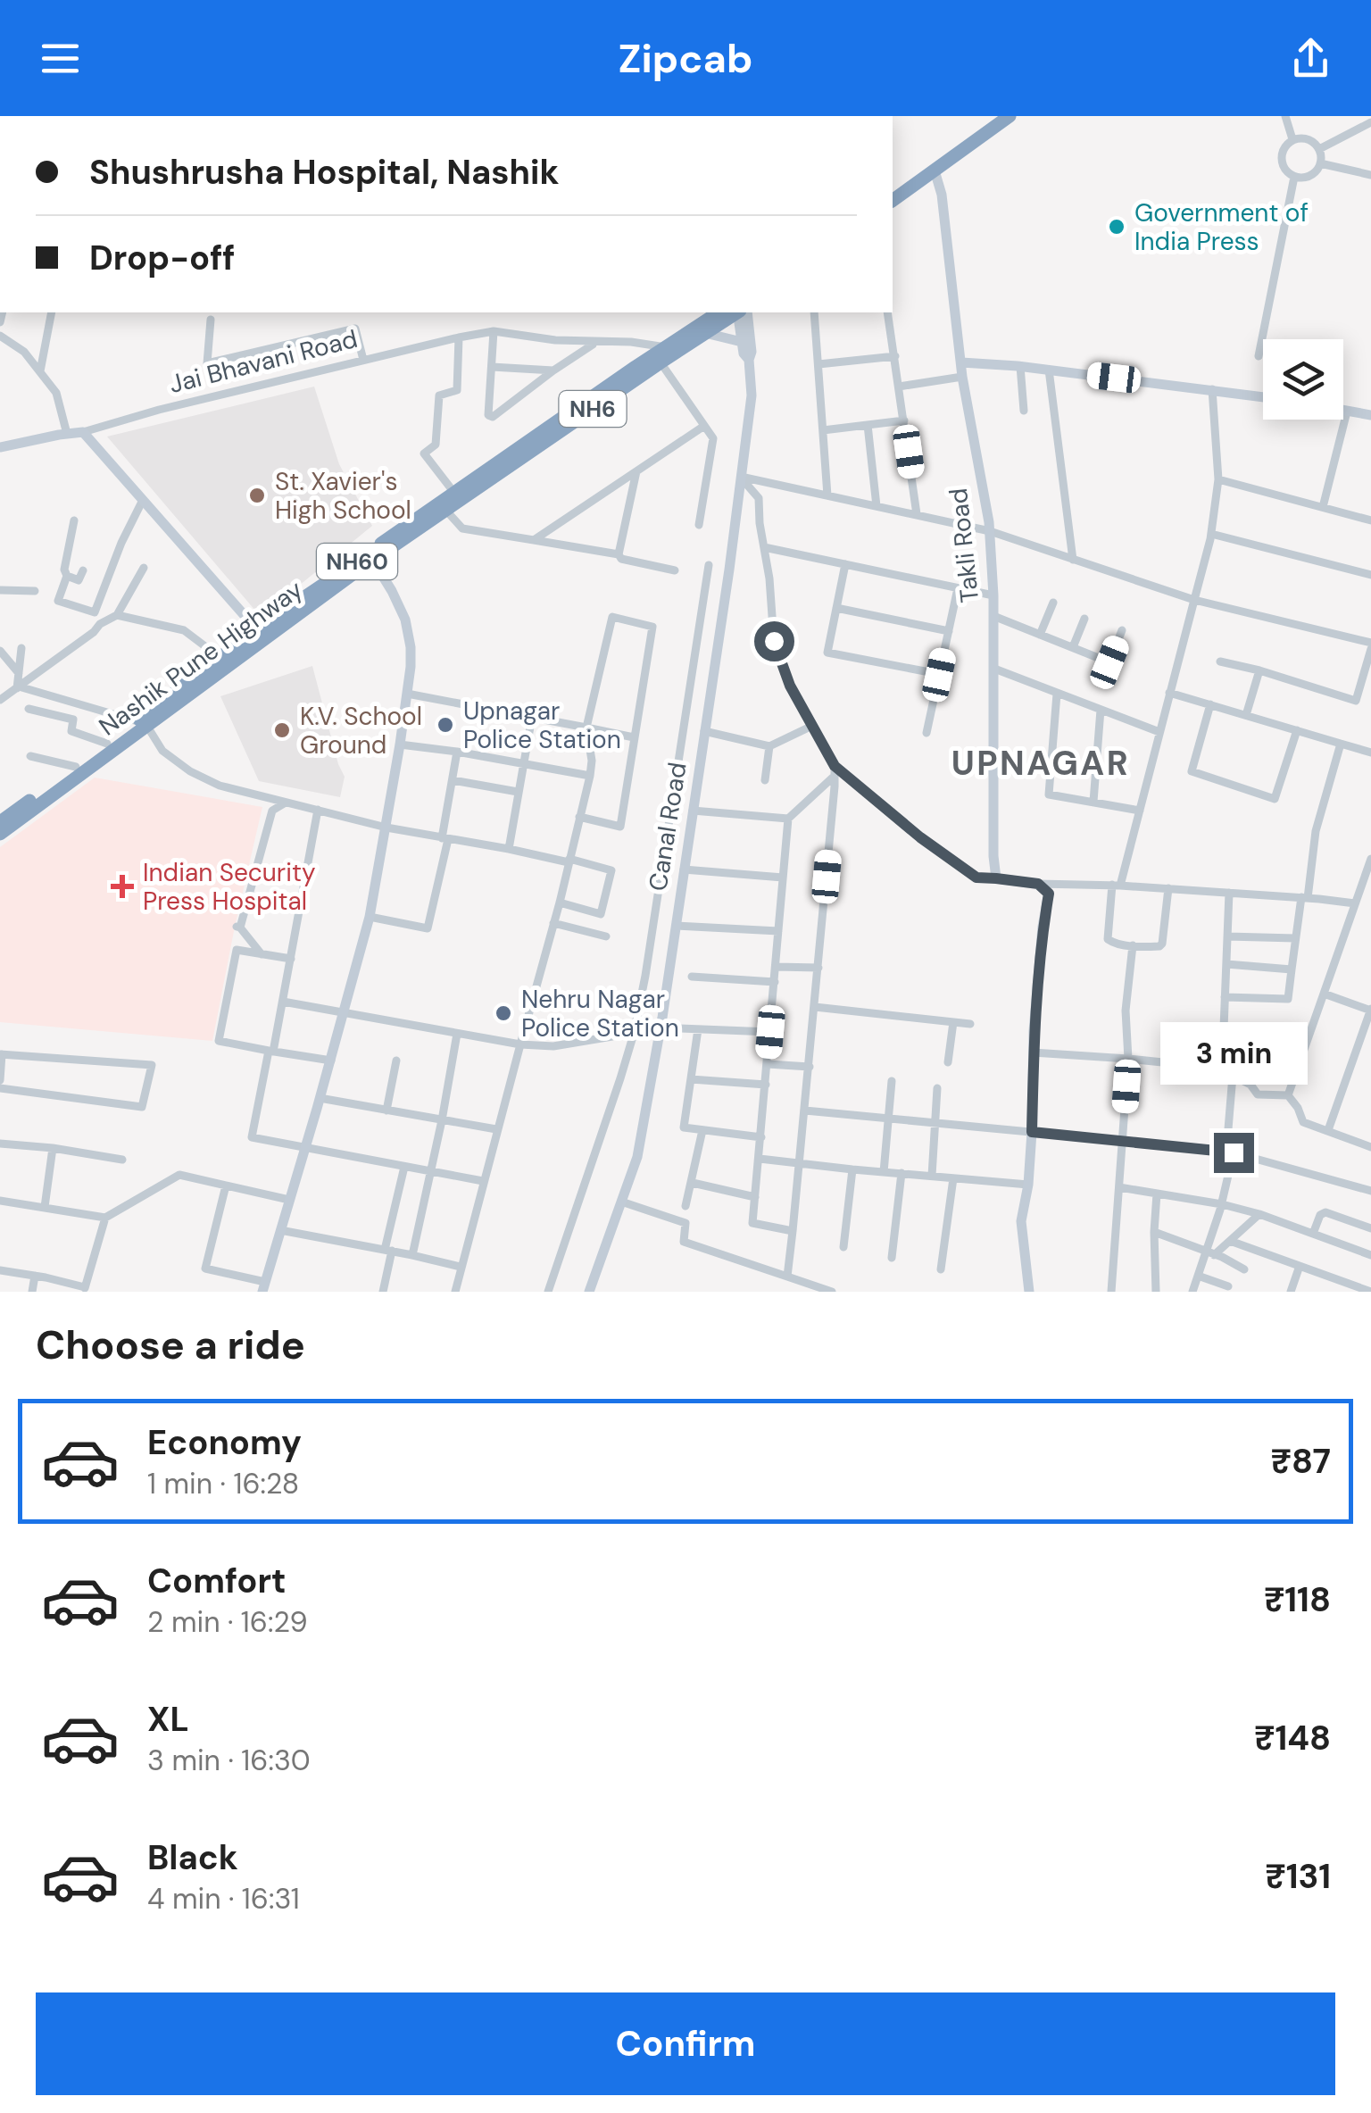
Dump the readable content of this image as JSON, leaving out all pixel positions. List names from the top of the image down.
{
  "streets": {
    "highway": ["NH6", "NH60", "Nashik Pune Highway"],
    "street": ["Jai Bhavani Road", "Takli Road", "Canal Road"]
  },
  "crossings": [
    ["Jai Bhavani Road", "Nashik Pune Highway"]
  ],
  "districts": ["UPNAGAR"],
  "places": {
    "other": [
      "Government of India Press",
      "St. Xavier's High School",
      "Upnagar Police Station",
      "K.V. School Ground",
      "Nehru Nagar Police Station"
    ],
    "health": ["Indian Security Press Hospital"]
  },
  "page": {
    "header": "Zipcab",
    "banner": ["Shushrusha Hospital, Nashik", "Drop-off"],
    "bubble": "3 min",
    "heading": "Choose a ride",
    "list": [
      {
        "name": "Economy",
        "note": "1 min · 16:28",
        "value": "₹87"
      },
      {
        "name": "Comfort",
        "note": "2 min · 16:29",
        "value": "₹118"
      },
      {
        "name": "XL",
        "note": "3 min · 16:30",
        "value": "₹148"
      },
      {
        "name": "Black",
        "note": "4 min · 16:31",
        "value": "₹131"
      }
    ],
    "buttons": "Confirm"
  }
}
